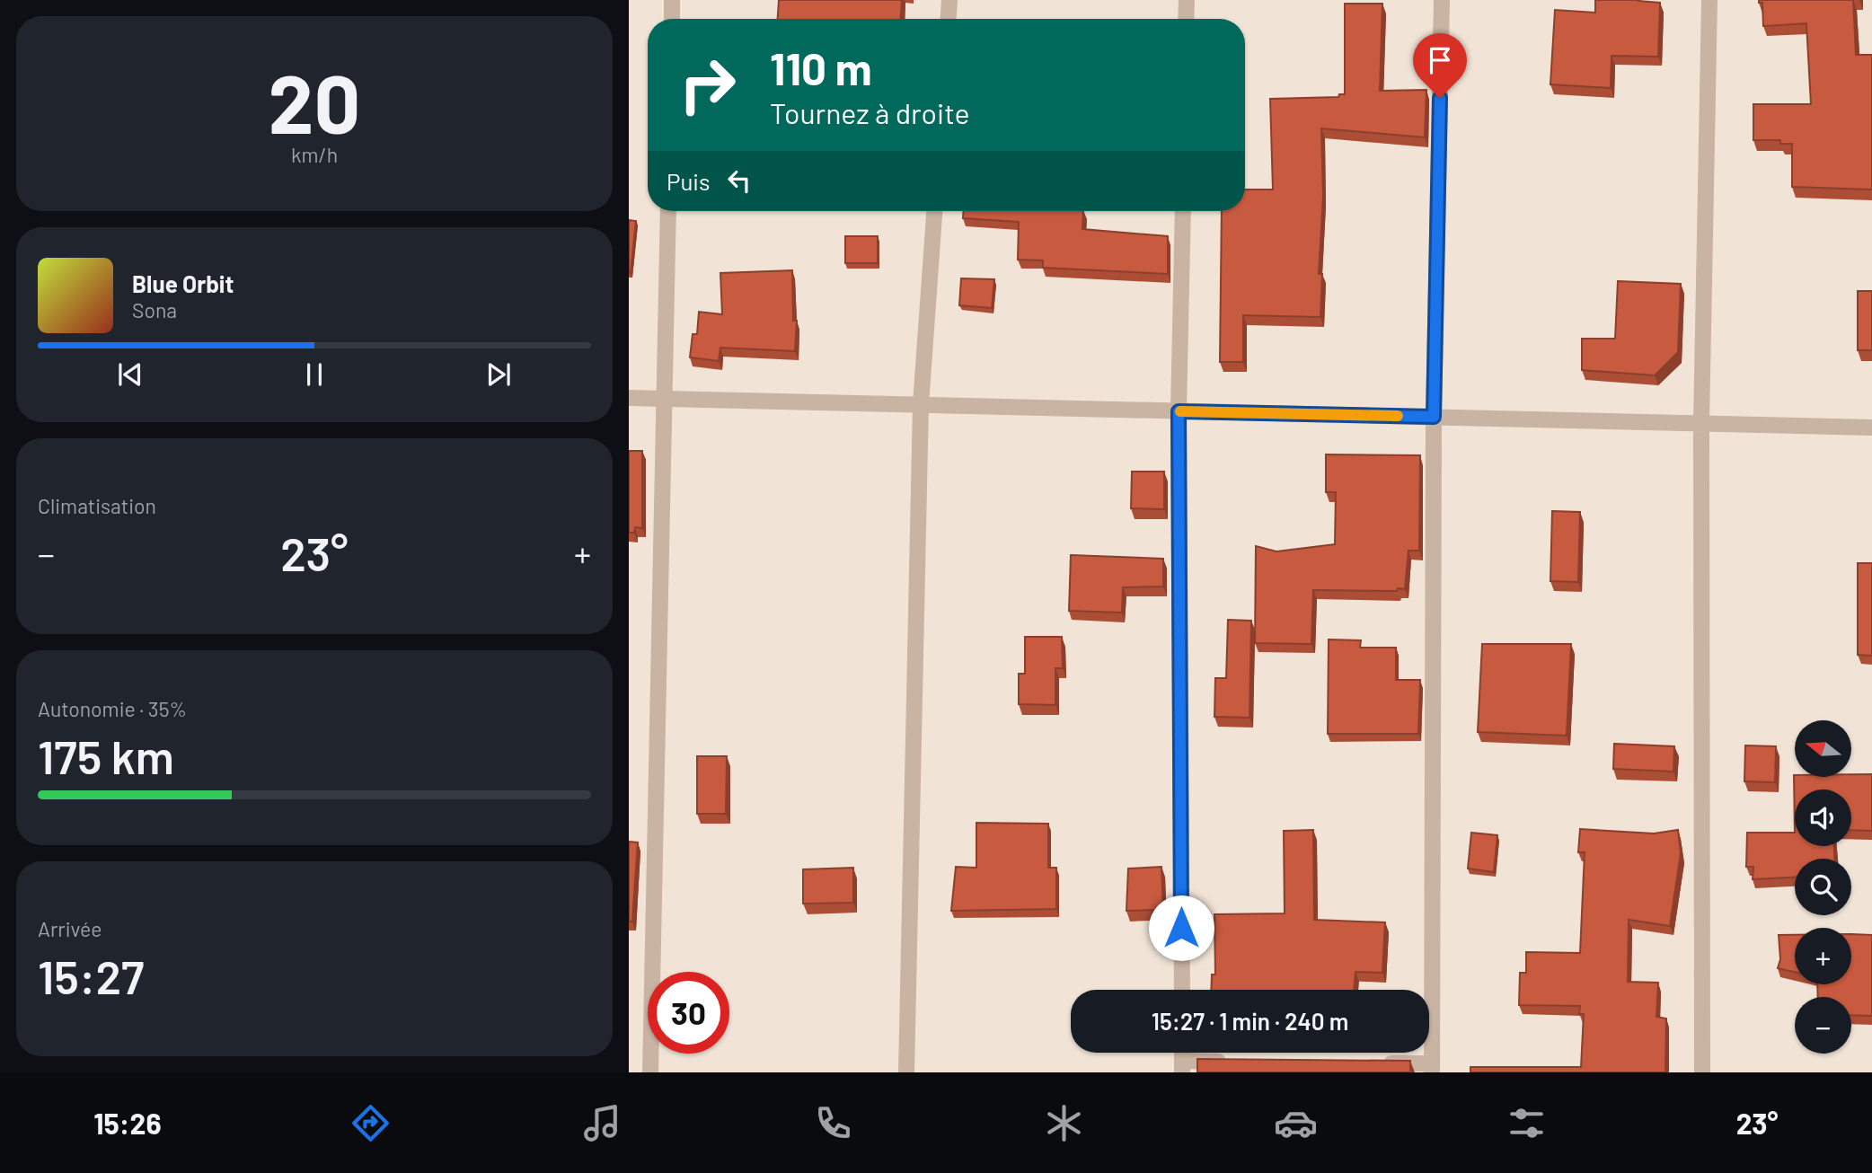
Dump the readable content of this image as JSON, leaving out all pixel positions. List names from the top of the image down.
{
  "north": "left",
  "page": {
    "tile": [
      ["20", "km/h"],
      "Climatisation",
      ["Autonomie · 35%", "175 km"],
      ["Arrivée", "15:27"]
    ],
    "turn": ["110 m", "Tournez à droite"],
    "then": "Puis",
    "song": ["Blue Orbit", "Sona"],
    "heat": ["−", "23°", "+"],
    "map_buttons": ["+", "−"],
    "limit": "30",
    "trip": "15:27 · 1 min · 240 m",
    "tabs": ["15:26", "23°"]
  }
}
